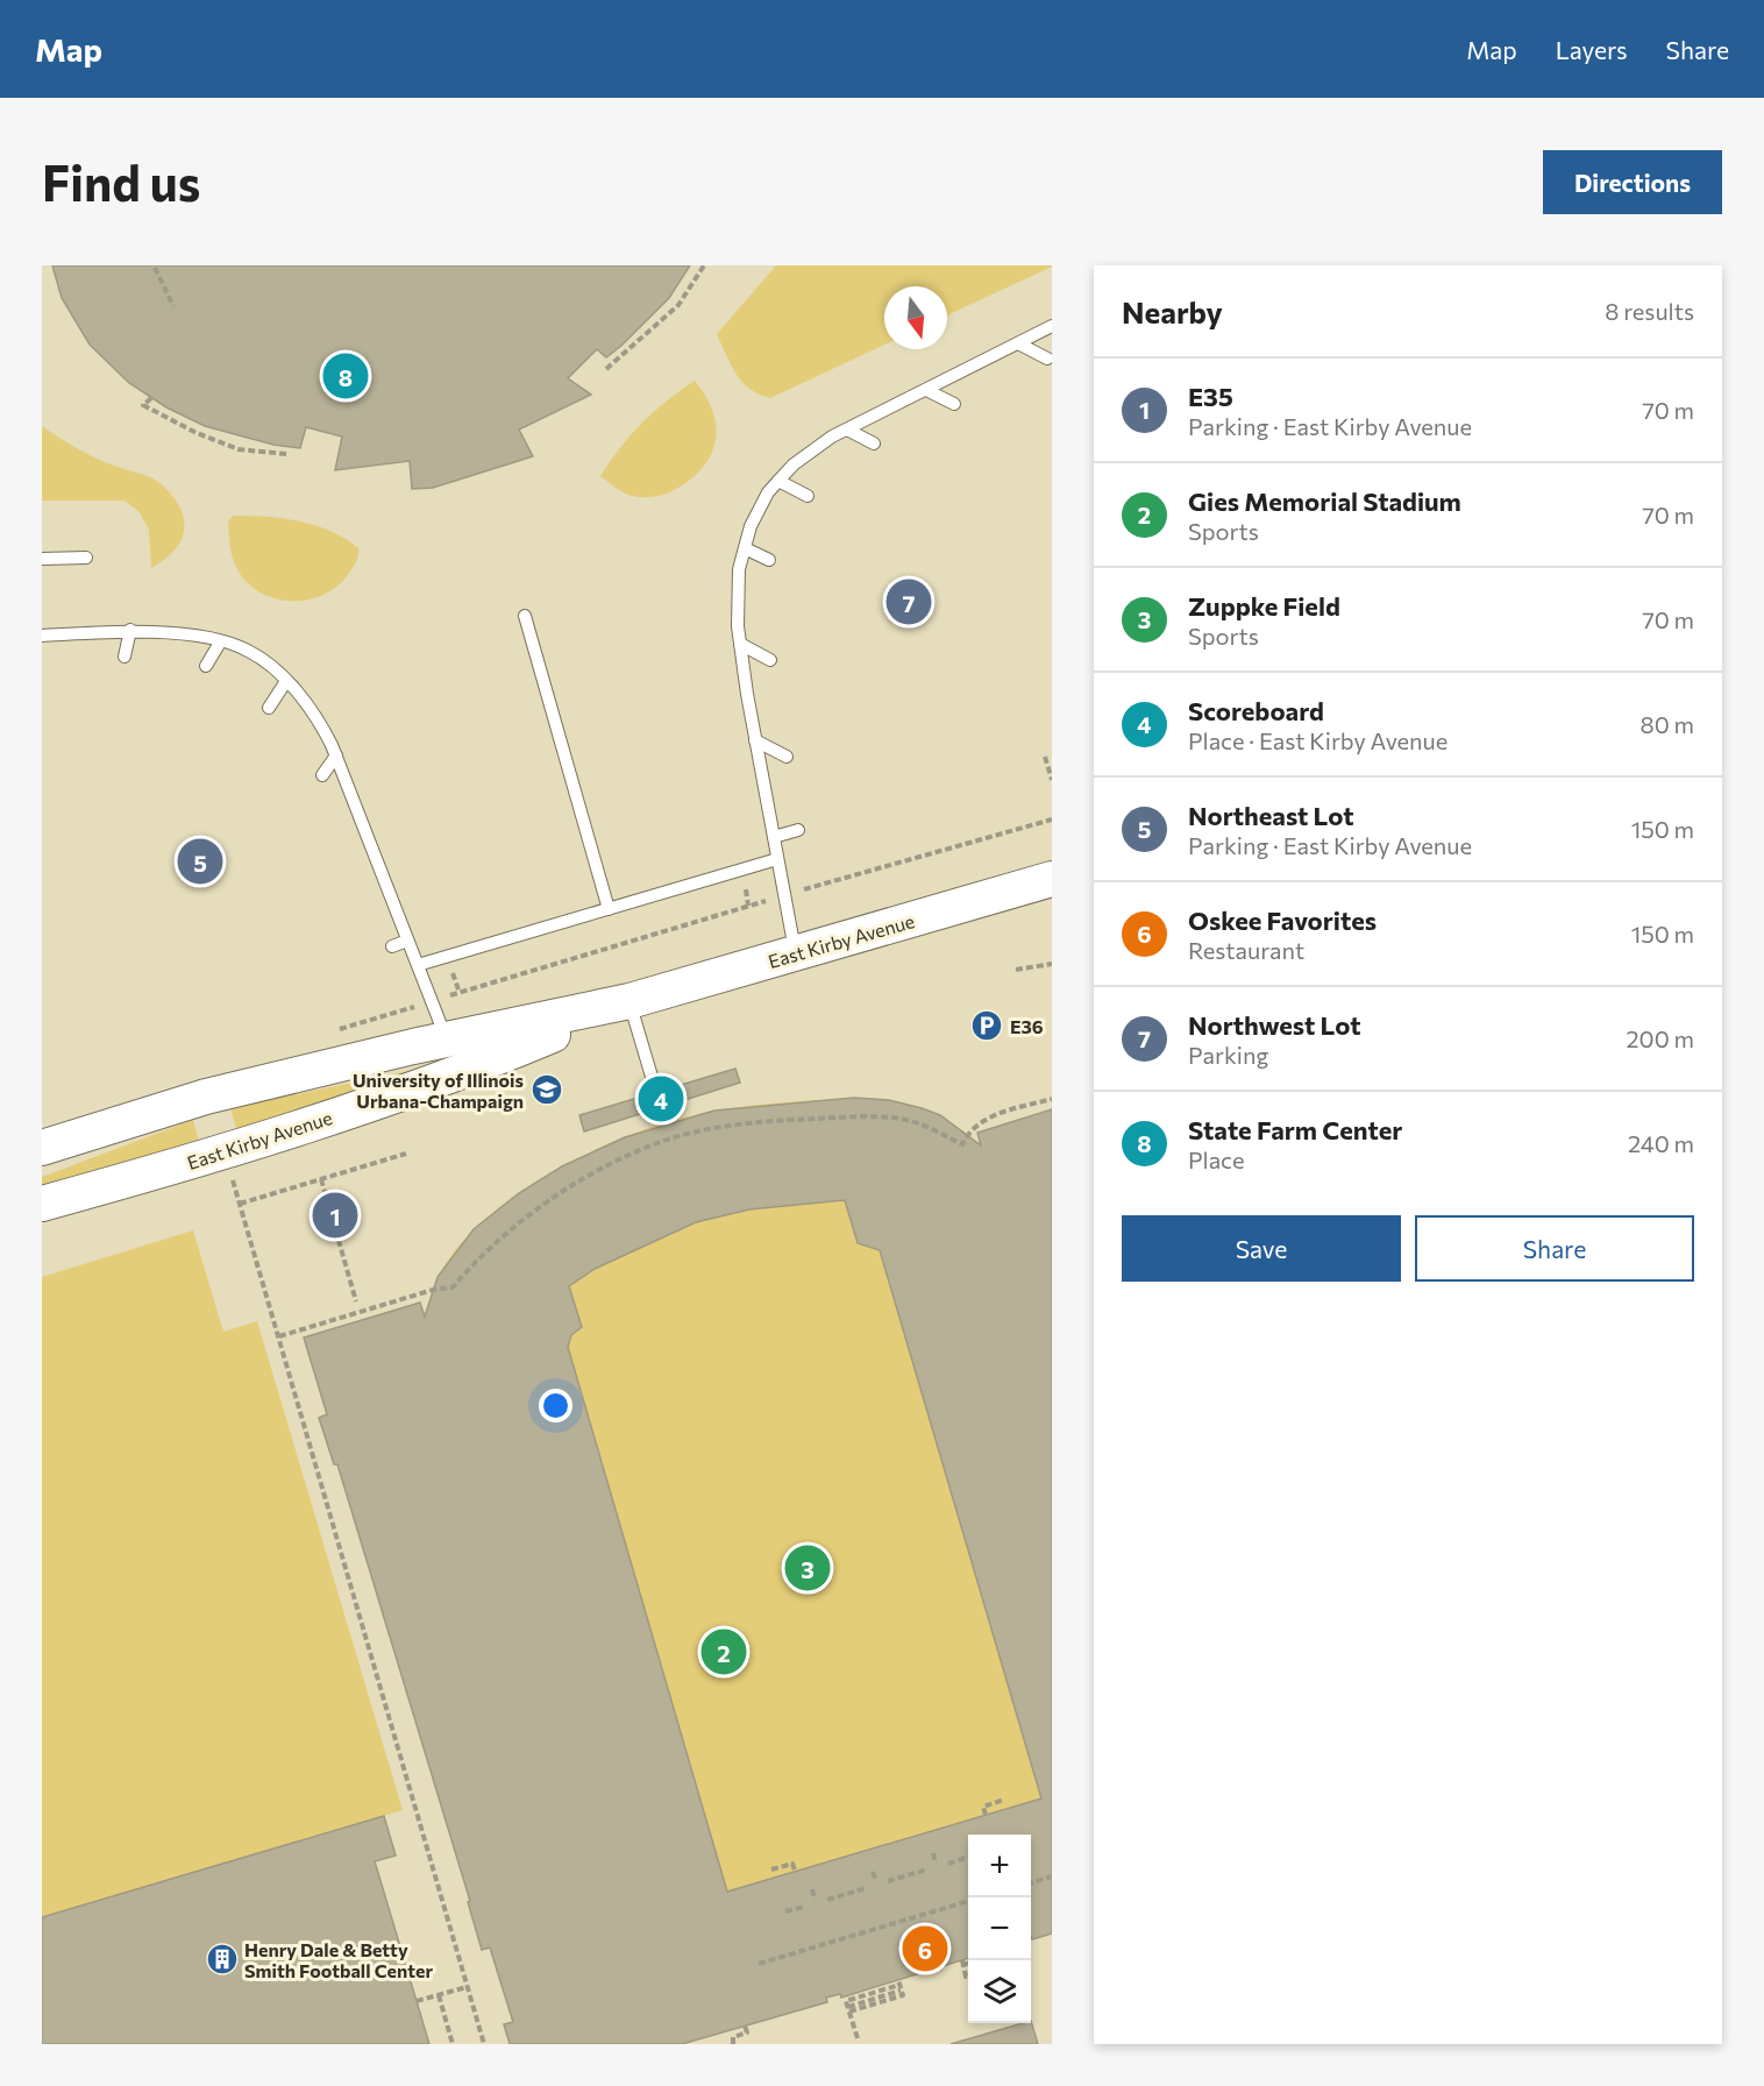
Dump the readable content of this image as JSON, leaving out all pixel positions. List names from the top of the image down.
{
  "streets": {
    "main road": ["East Kirby Avenue"]
  },
  "places": {
    "parking": ["E36"],
    "school or university": ["University of Illinois Urbana-Champaign"],
    "building": ["Henry Dale & Betty Smith Football Center"]
  },
  "north": "bottom",
  "page": {
    "header": "Map",
    "nav": ["Map", "Layers", "Share"],
    "buttons": [
      "Directions",
      ["Save", "Share"]
    ],
    "title": "Find us",
    "heading": ["Nearby", "8 results"],
    "pins": [
      "8",
      "7",
      "5",
      "4",
      "1",
      "3",
      "2",
      "6"
    ],
    "list": [
      {
        "mark": "1",
        "name": "E35",
        "note": "Parking · East Kirby Avenue",
        "value": "70 m"
      },
      {
        "mark": "2",
        "name": "Gies Memorial Stadium",
        "note": "Sports",
        "value": "70 m"
      },
      {
        "mark": "3",
        "name": "Zuppke Field",
        "note": "Sports",
        "value": "70 m"
      },
      {
        "mark": "4",
        "name": "Scoreboard",
        "note": "Place · East Kirby Avenue",
        "value": "80 m"
      },
      {
        "mark": "5",
        "name": "Northeast Lot",
        "note": "Parking · East Kirby Avenue",
        "value": "150 m"
      },
      {
        "mark": "6",
        "name": "Oskee Favorites",
        "note": "Restaurant",
        "value": "150 m"
      },
      {
        "mark": "7",
        "name": "Northwest Lot",
        "note": "Parking",
        "value": "200 m"
      },
      {
        "mark": "8",
        "name": "State Farm Center",
        "note": "Place",
        "value": "240 m"
      }
    ],
    "map_buttons": ["+", "−"]
  }
}
